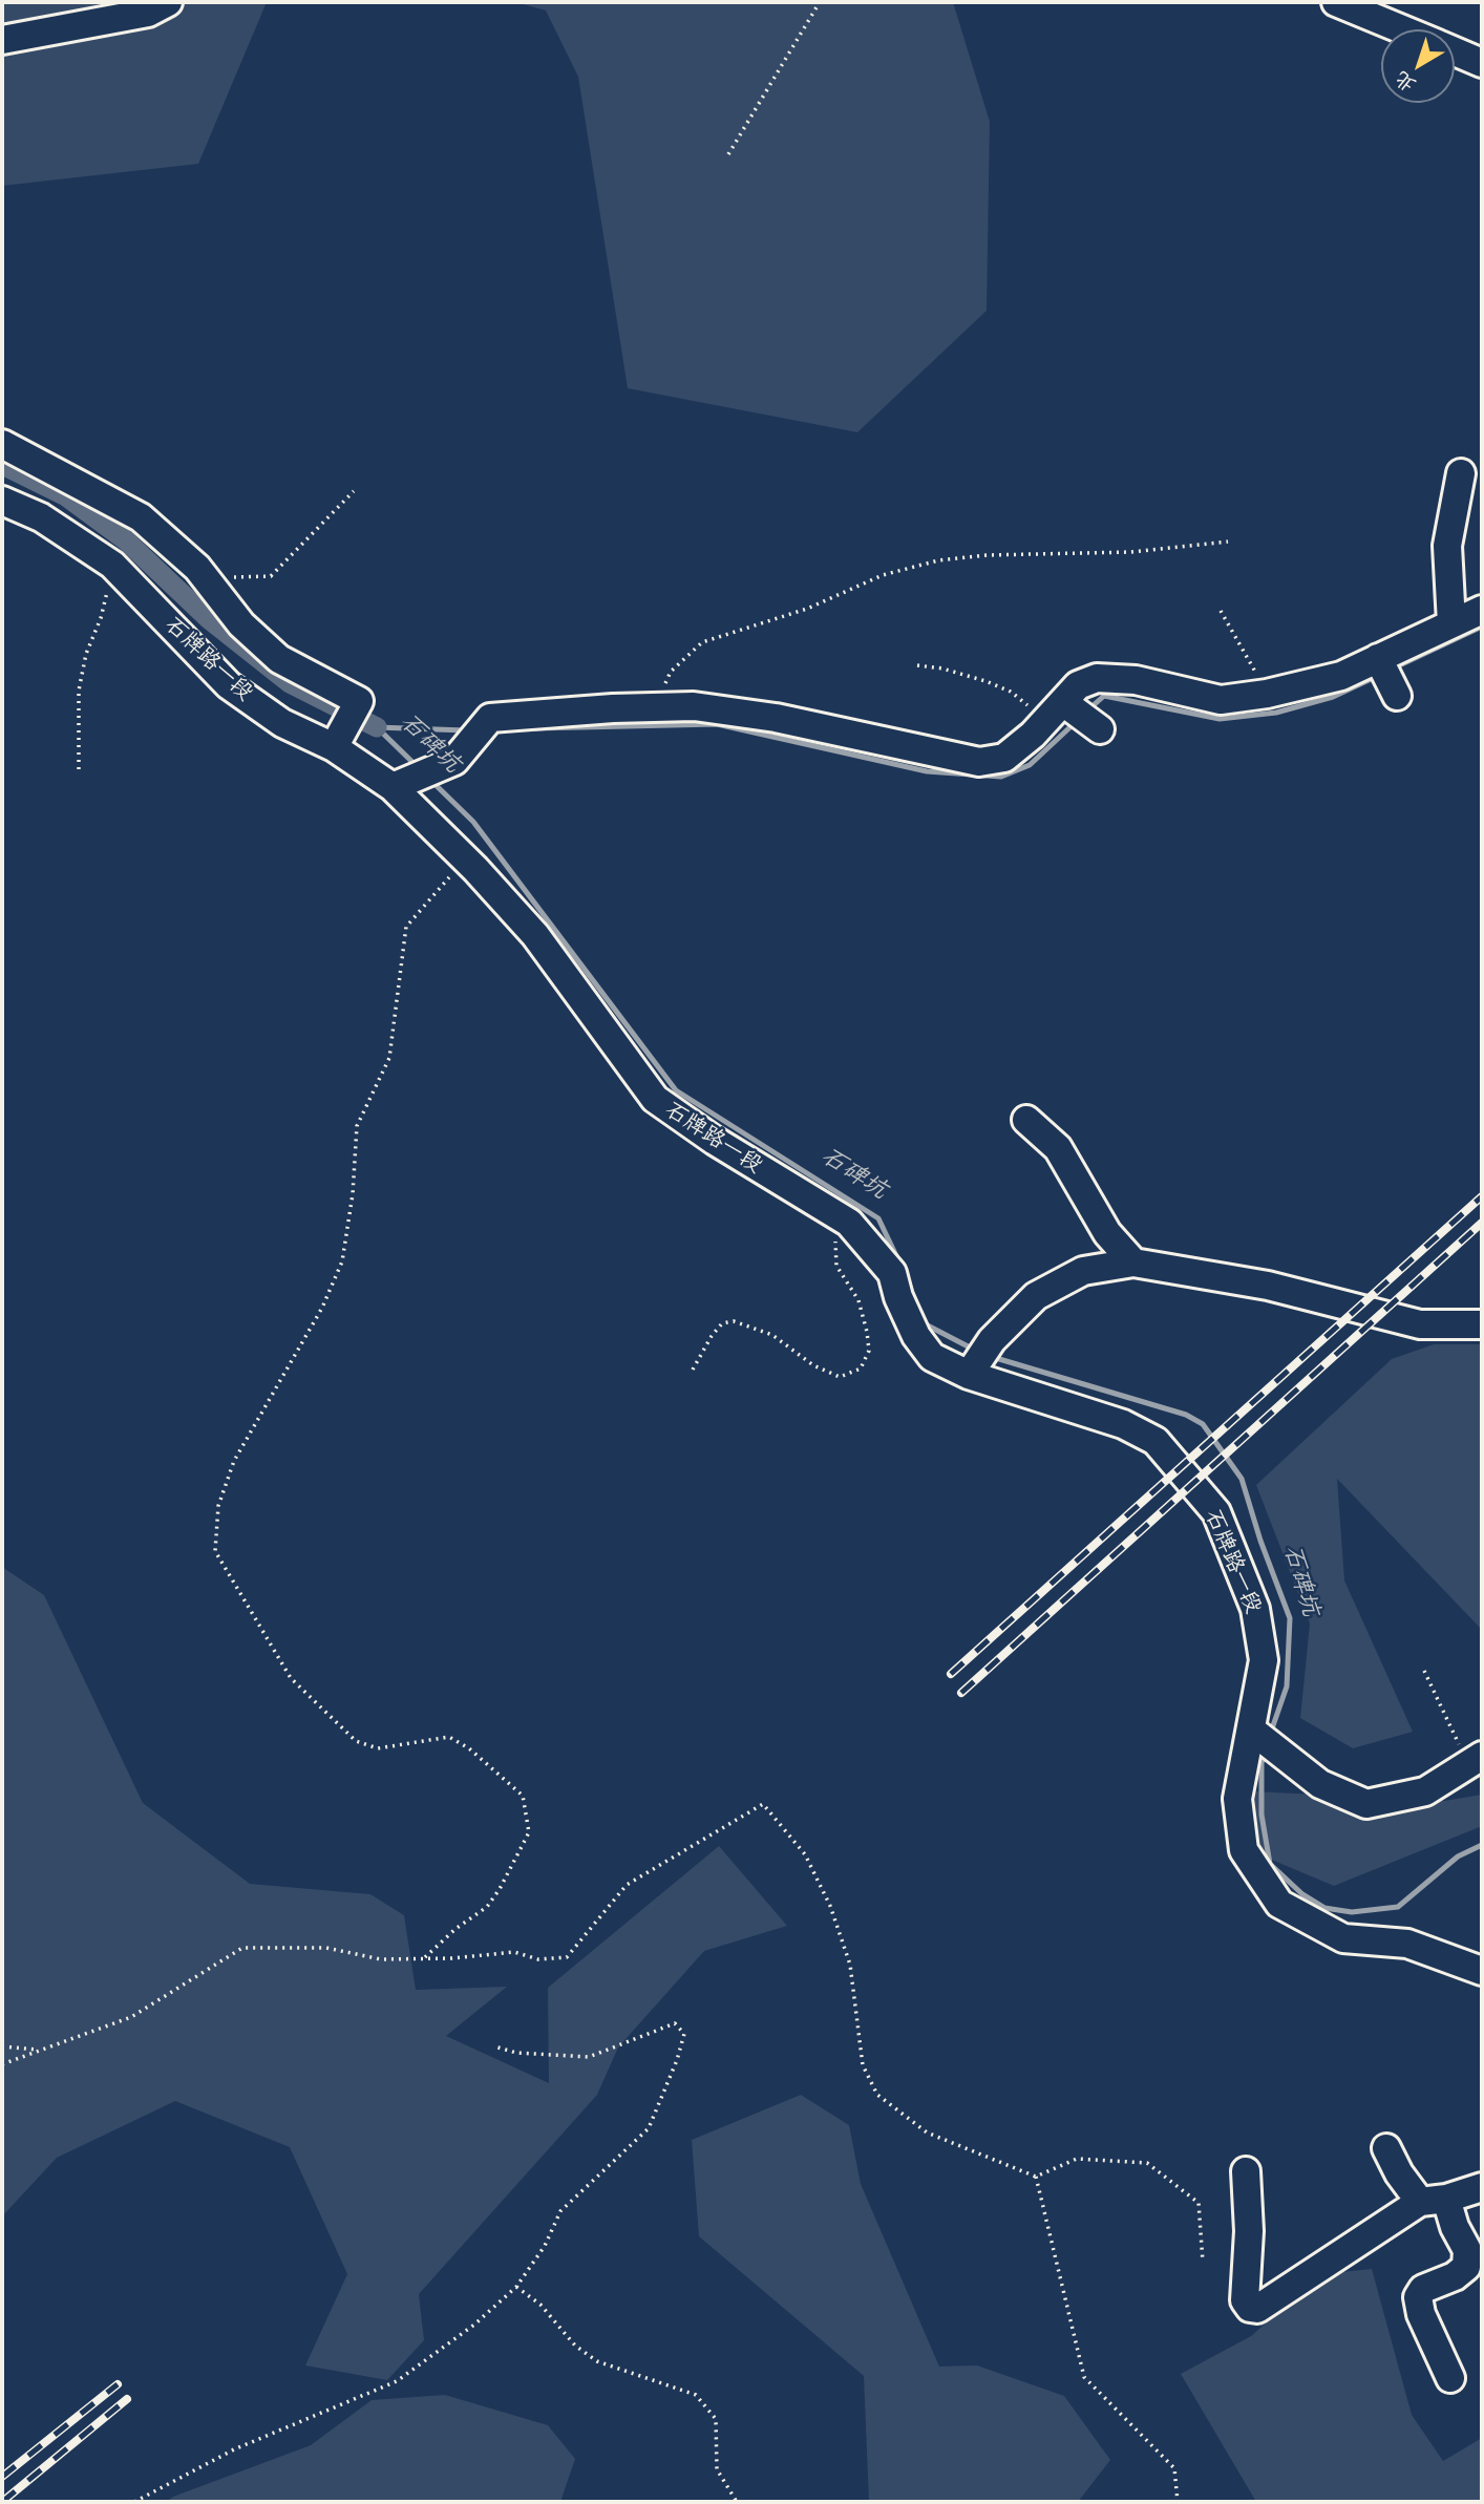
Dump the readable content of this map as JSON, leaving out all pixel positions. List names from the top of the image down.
{
  "streets": {
    "street": ["石牌路一段"]
  },
  "water": ["石碑坑"],
  "north": "bottom left"
}
